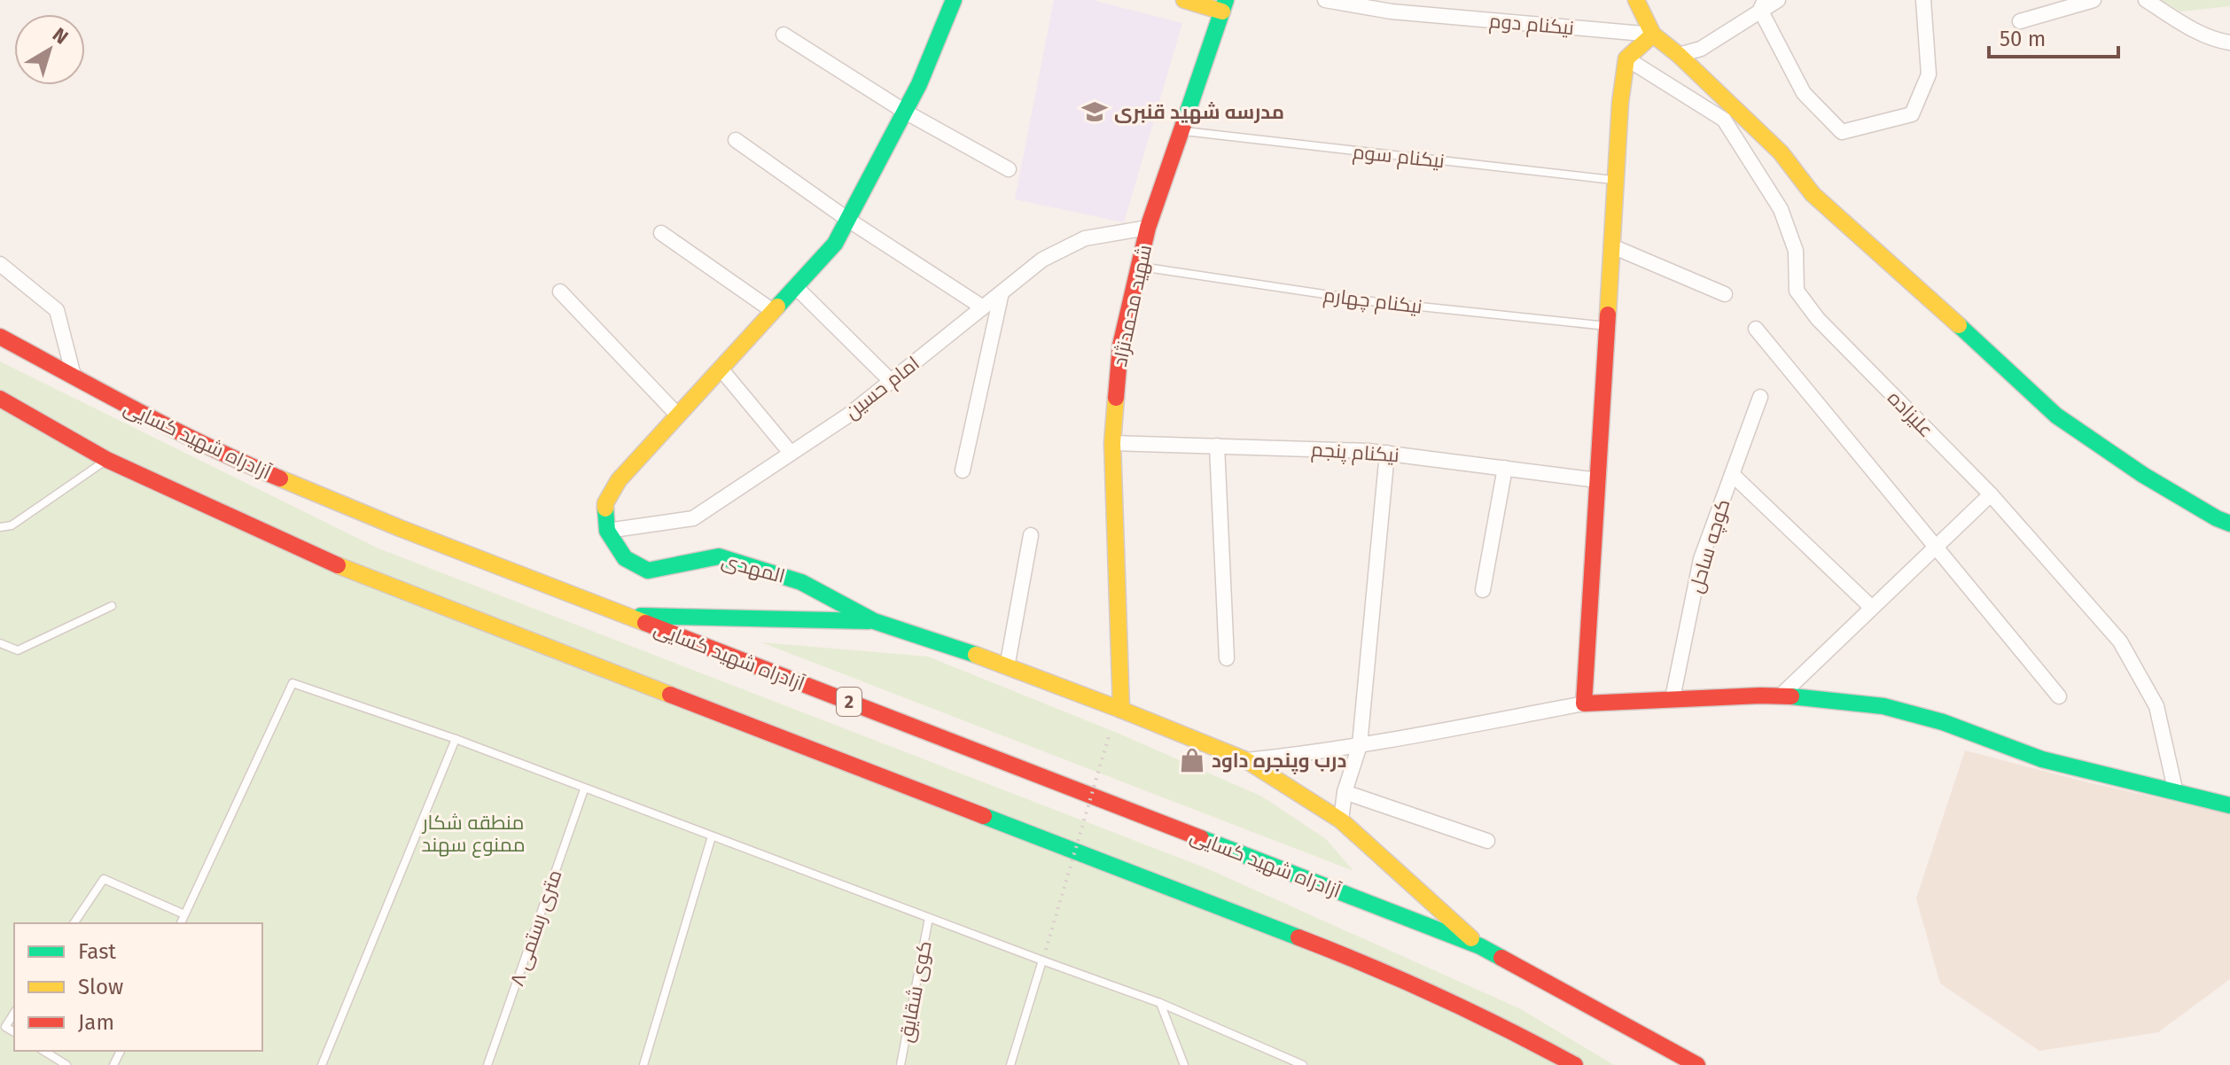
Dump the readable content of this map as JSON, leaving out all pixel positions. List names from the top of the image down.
{
  "streets": {
    "main road": [
      "شهید محمدنژاد",
      "آزادراه شهید کسایی",
      "المهدی",
      "2"
    ],
    "street": [
      "نیکنام دوم",
      "امام حسین",
      "علیزاده",
      "نیکنام پنجم",
      "کوچه ساحل"
    ],
    "lane": [
      "نیکنام سوم",
      "نیکنام چهارم",
      "۸ متری رستمی",
      "کوی شقایق"
    ]
  },
  "crossings": [
    ["نیکنام سوم", "شهید محمدنژاد"],
    ["نیکنام چهارم", "شهید محمدنژاد"],
    ["شهید محمدنژاد", "امام حسین"],
    ["شهید محمدنژاد", "نیکنام پنجم"],
    ["شهید محمدنژاد", "المهدی"],
    ["امام حسین", "المهدی"],
    ["آزادراه شهید کسایی", "المهدی"]
  ],
  "parks": ["منطقه شکار ممنوع سهند"],
  "places": {
    "school or university": ["مدرسه شهید قنبری"],
    "shop": ["درب وپنجره داود"]
  },
  "legend": ["Fast", "Slow", "Jam"],
  "scale_bar": "50 m",
  "north": "top right"
}
